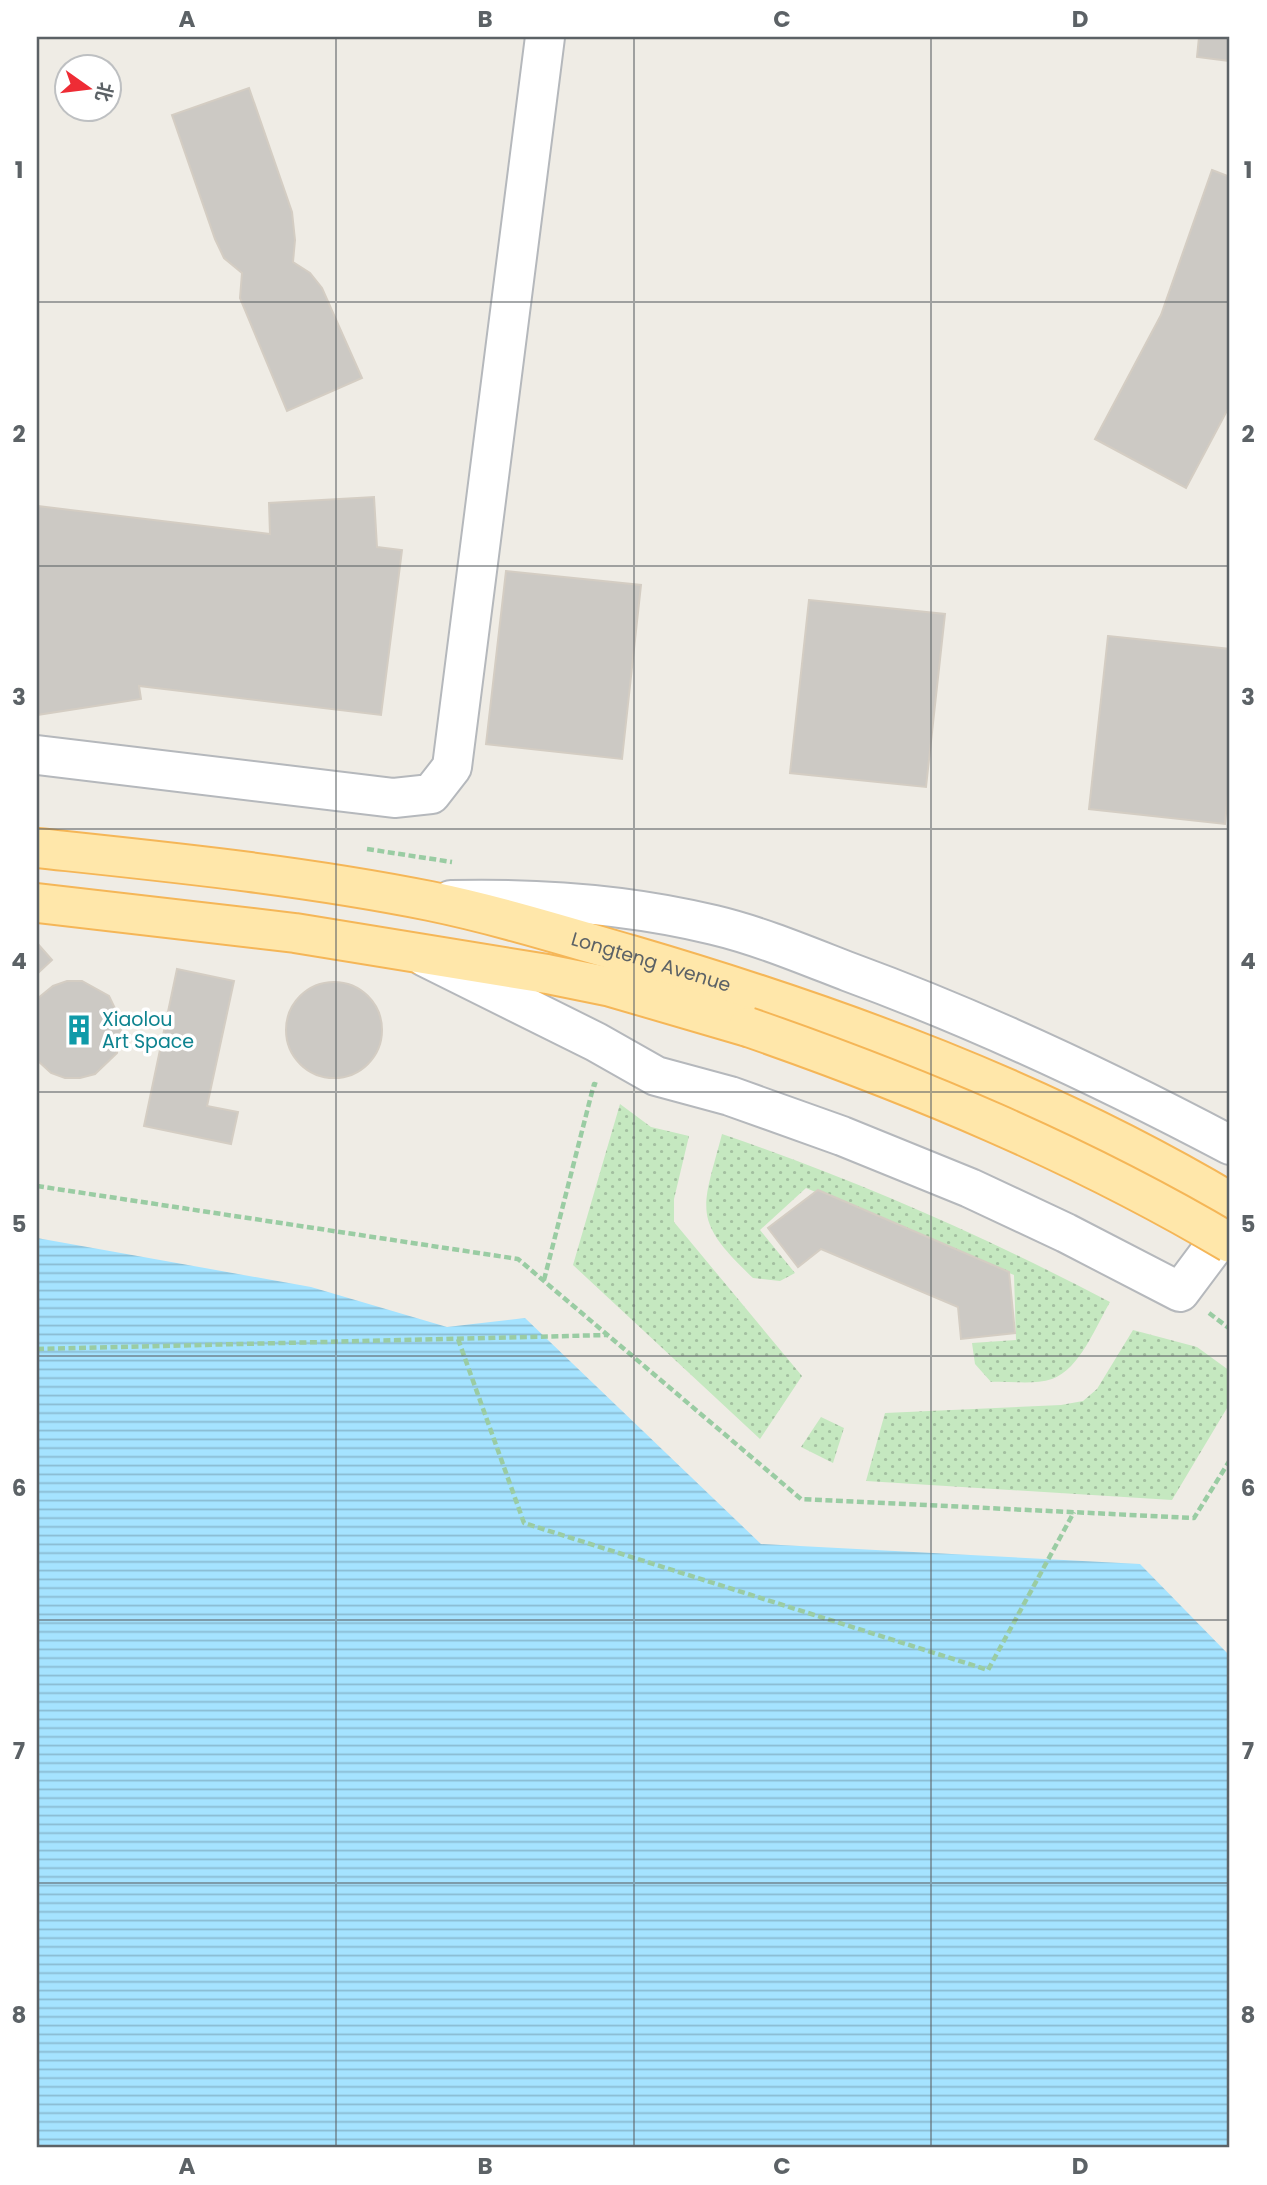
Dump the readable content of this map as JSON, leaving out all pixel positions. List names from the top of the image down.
{
  "streets": {
    "main road": ["Longteng Avenue"]
  },
  "places": {
    "building": ["Xiaolou Art Space"]
  },
  "north": "right",
  "grid": {
    "columns": [
      "A",
      "B",
      "C",
      "D"
    ],
    "rows": [
      "1",
      "2",
      "3",
      "4",
      "5",
      "6",
      "7",
      "8"
    ]
  }
}
